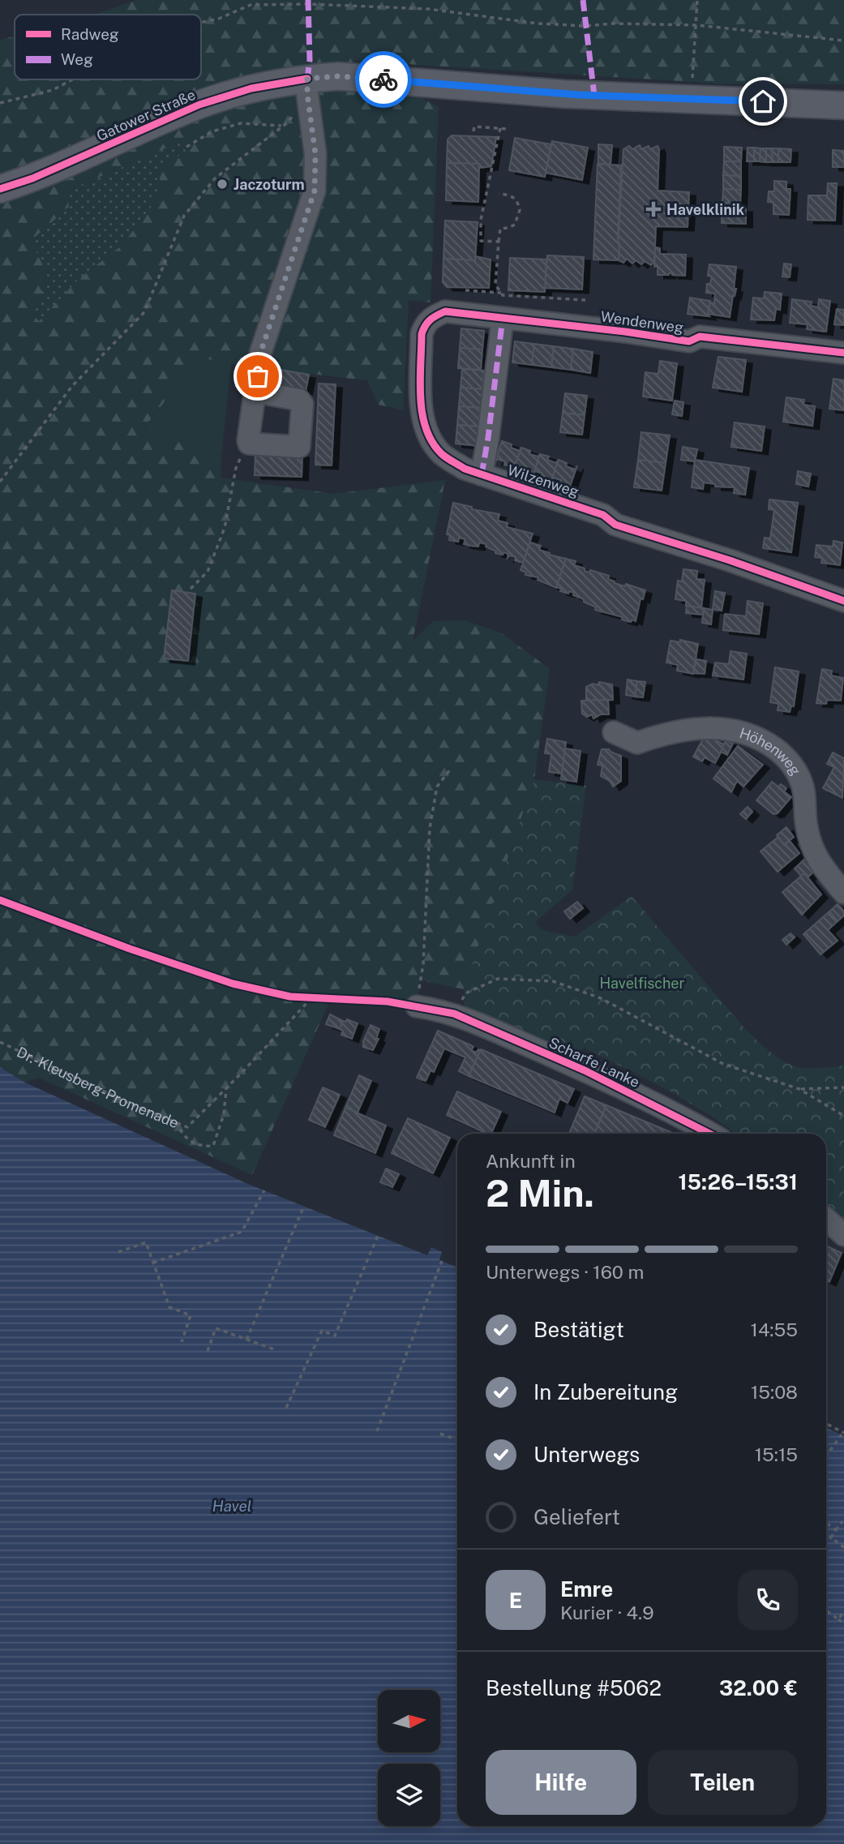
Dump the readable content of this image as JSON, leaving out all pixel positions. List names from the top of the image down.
{
  "streets": {
    "main road": ["Gatower Straße"],
    "street": [
      "Wendenweg",
      "Wilzenweg",
      "Höhenweg",
      "Scharfe Lanke"
    ],
    "path": ["Dr.-Kleusberg-Promenade"]
  },
  "crossings": [
    ["Wendenweg", "Wilzenweg"]
  ],
  "water": ["Havel"],
  "parks": ["Havelfischer"],
  "places": {
    "other": ["Jaczoturm"],
    "health": ["Havelklinik"]
  },
  "legend": ["Radweg", "Weg"],
  "north": "right",
  "page": {
    "heading": ["2 Min.", "Ankunft in", "15:26–15:31"],
    "panel": [
      "Emre",
      "Kurier · 4.9",
      "Bestellung #5062",
      "32.00 €"
    ],
    "bar": "Unterwegs · 160 m",
    "list": [
      ["Bestätigt", "14:55"],
      ["In Zubereitung", "15:08"],
      ["Unterwegs", "15:15"],
      "Geliefert"
    ],
    "round": "E",
    "buttons": ["Hilfe", "Teilen"]
  }
}
